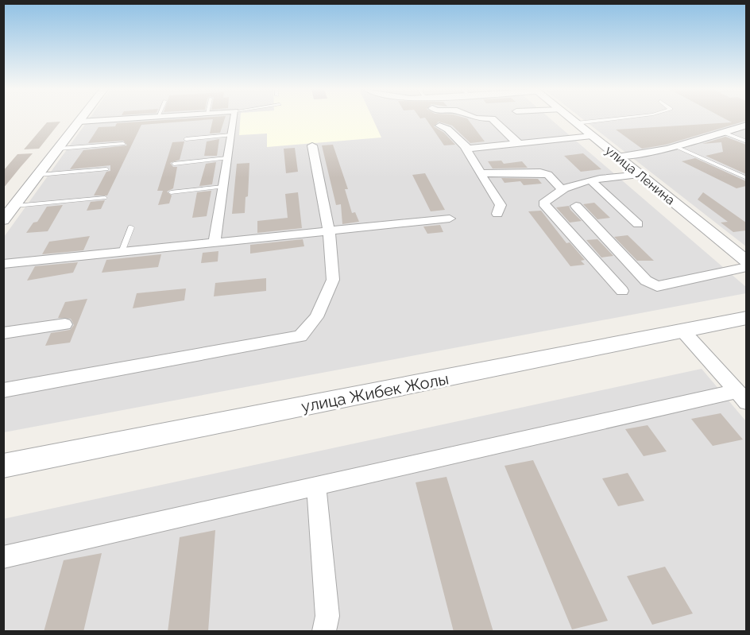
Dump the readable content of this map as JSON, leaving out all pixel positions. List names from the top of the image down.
{
  "streets": {
    "street": ["улица Ленина", "улица Жибек Жолы"]
  }
}
